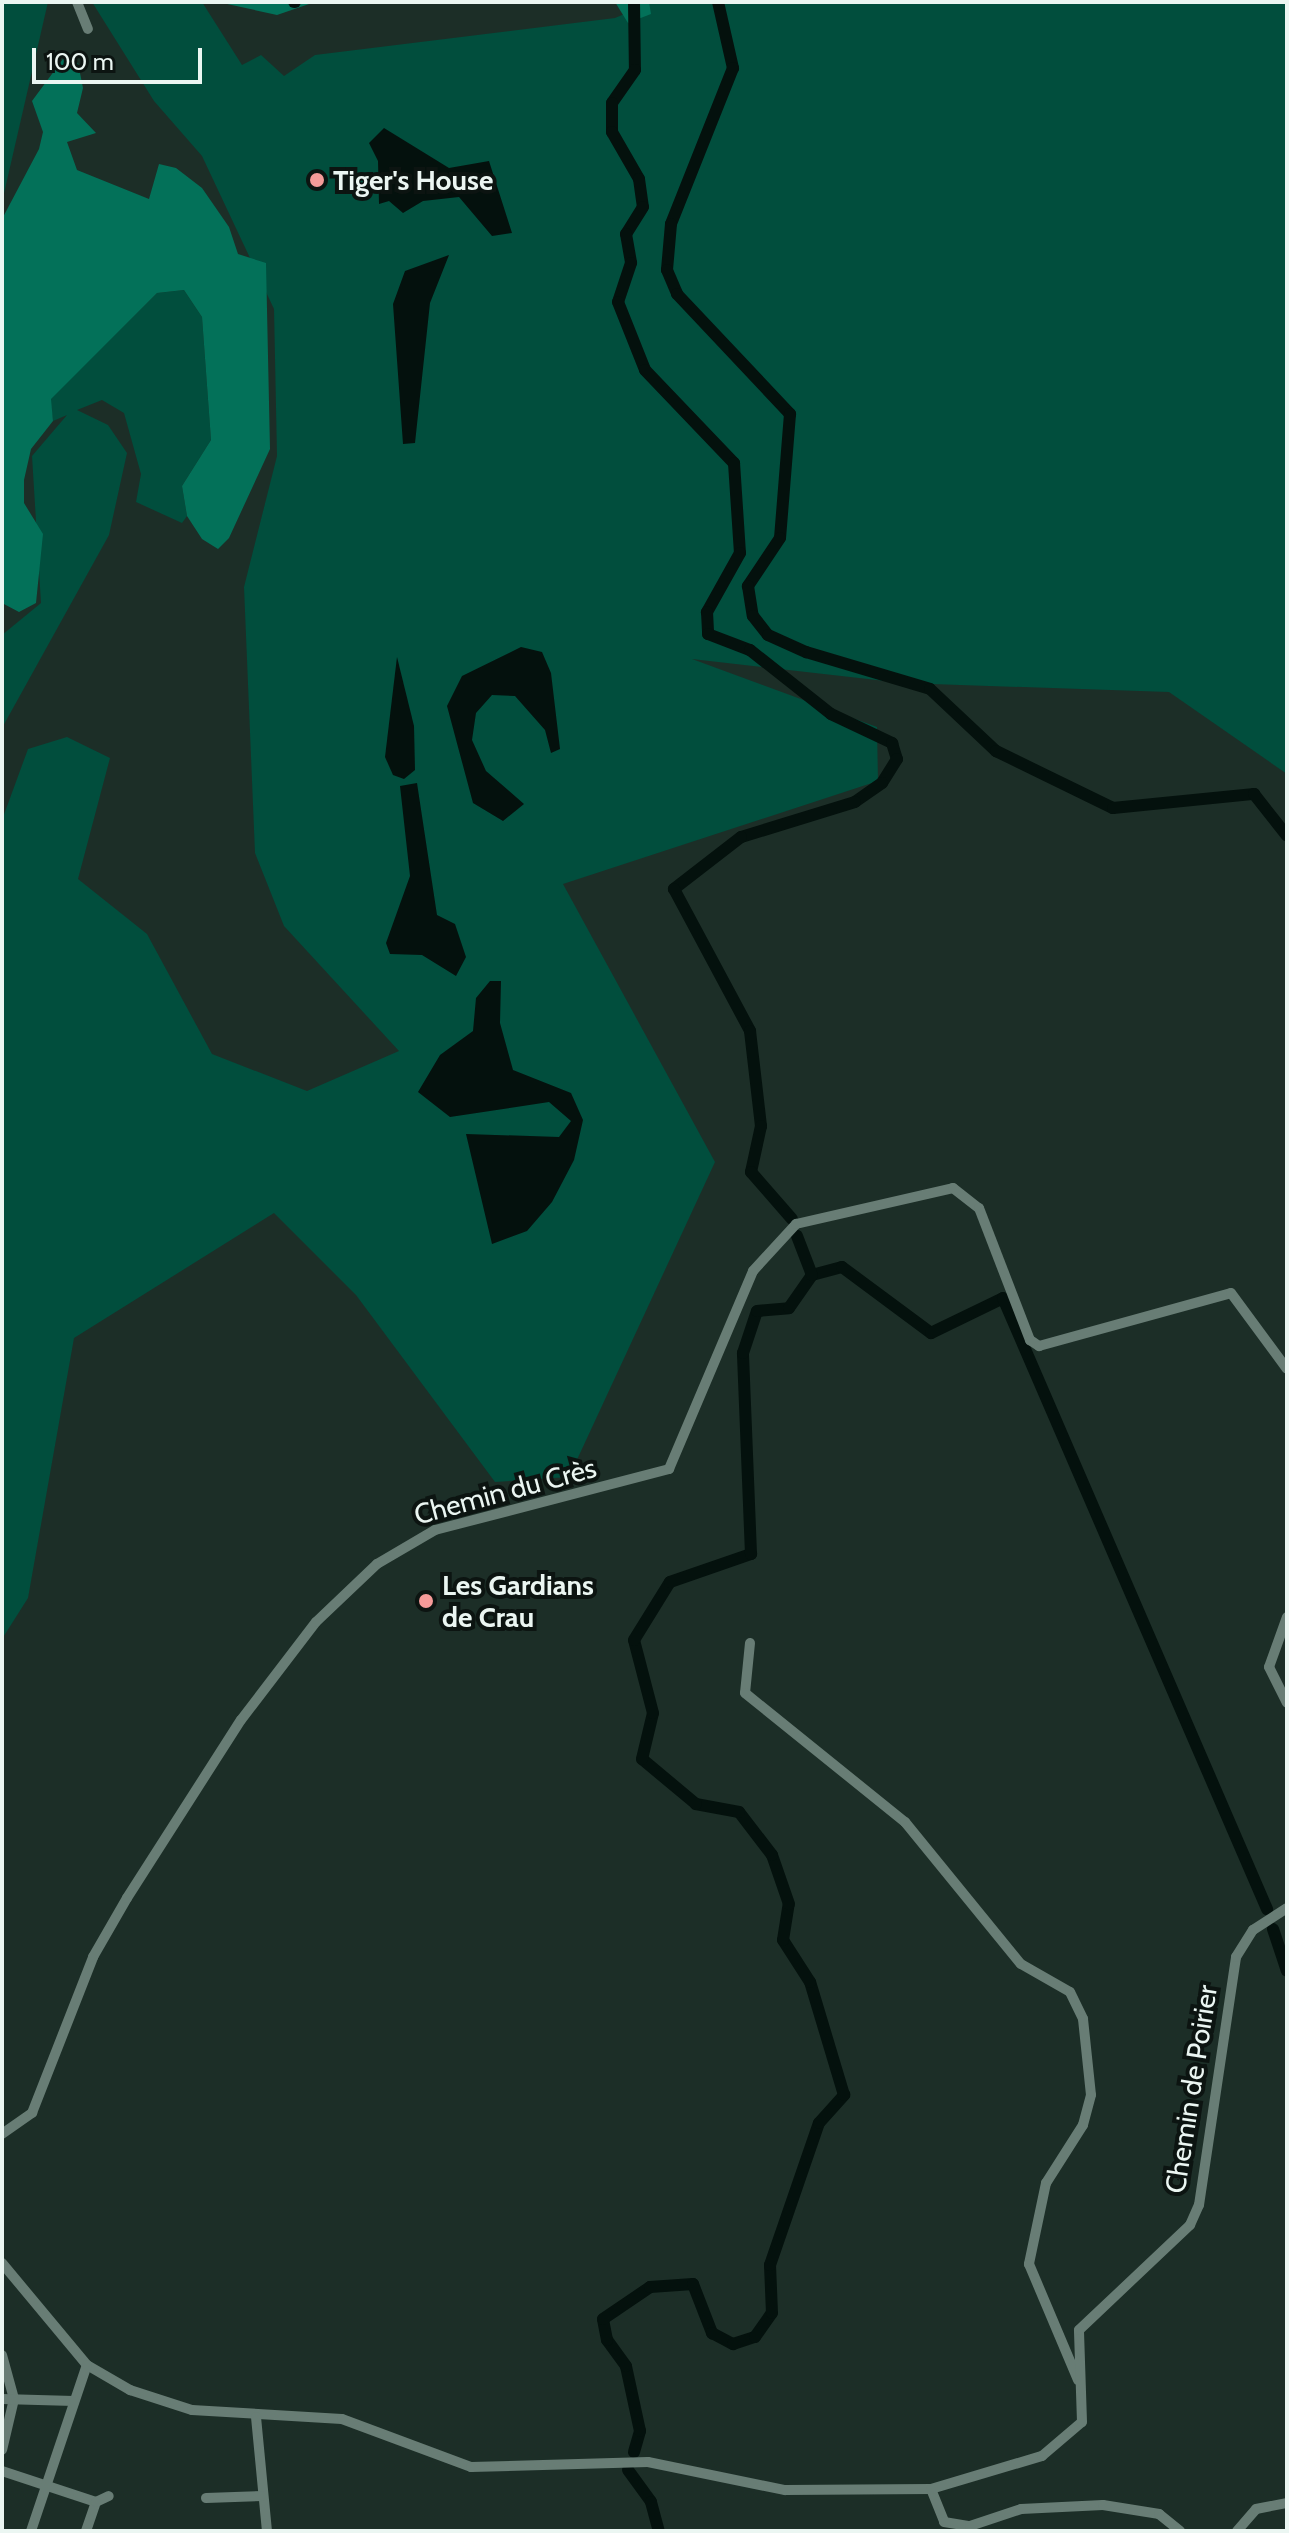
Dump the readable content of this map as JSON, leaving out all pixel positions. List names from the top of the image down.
{
  "streets": {
    "street": ["Chemin du Crès", "Chemin de Poirier"]
  },
  "places": ["Tiger's House", "Les Gardians de Crau"],
  "scale_bar": "100 m"
}
